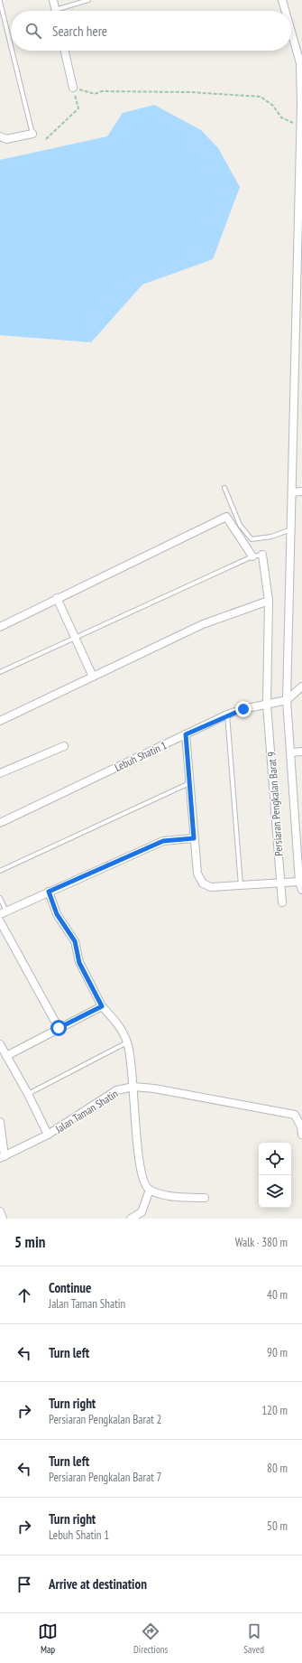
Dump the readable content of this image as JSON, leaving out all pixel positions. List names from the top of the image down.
{
  "streets": {
    "street": ["Lebuh Shatin 1", "Persiaran Pengkalan Barat 9", "Jalan Taman Shatin"]
  },
  "crossings": [
    ["Lebuh Shatin 1", "Persiaran Pengkalan Barat 9"]
  ],
  "page": {
    "search": "Search here",
    "heading": ["5 min", "Walk · 380 m"],
    "list": [
      ["Continue", "Jalan Taman Shatin", "40 m"],
      ["Turn left", "90 m"],
      ["Turn right", "Persiaran Pengkalan Barat 2", "120 m"],
      ["Turn left", "Persiaran Pengkalan Barat 7", "80 m"],
      ["Turn right", "Lebuh Shatin 1", "50 m"],
      "Arrive at destination"
    ],
    "nav": ["Map", "Directions", "Saved"]
  }
}
